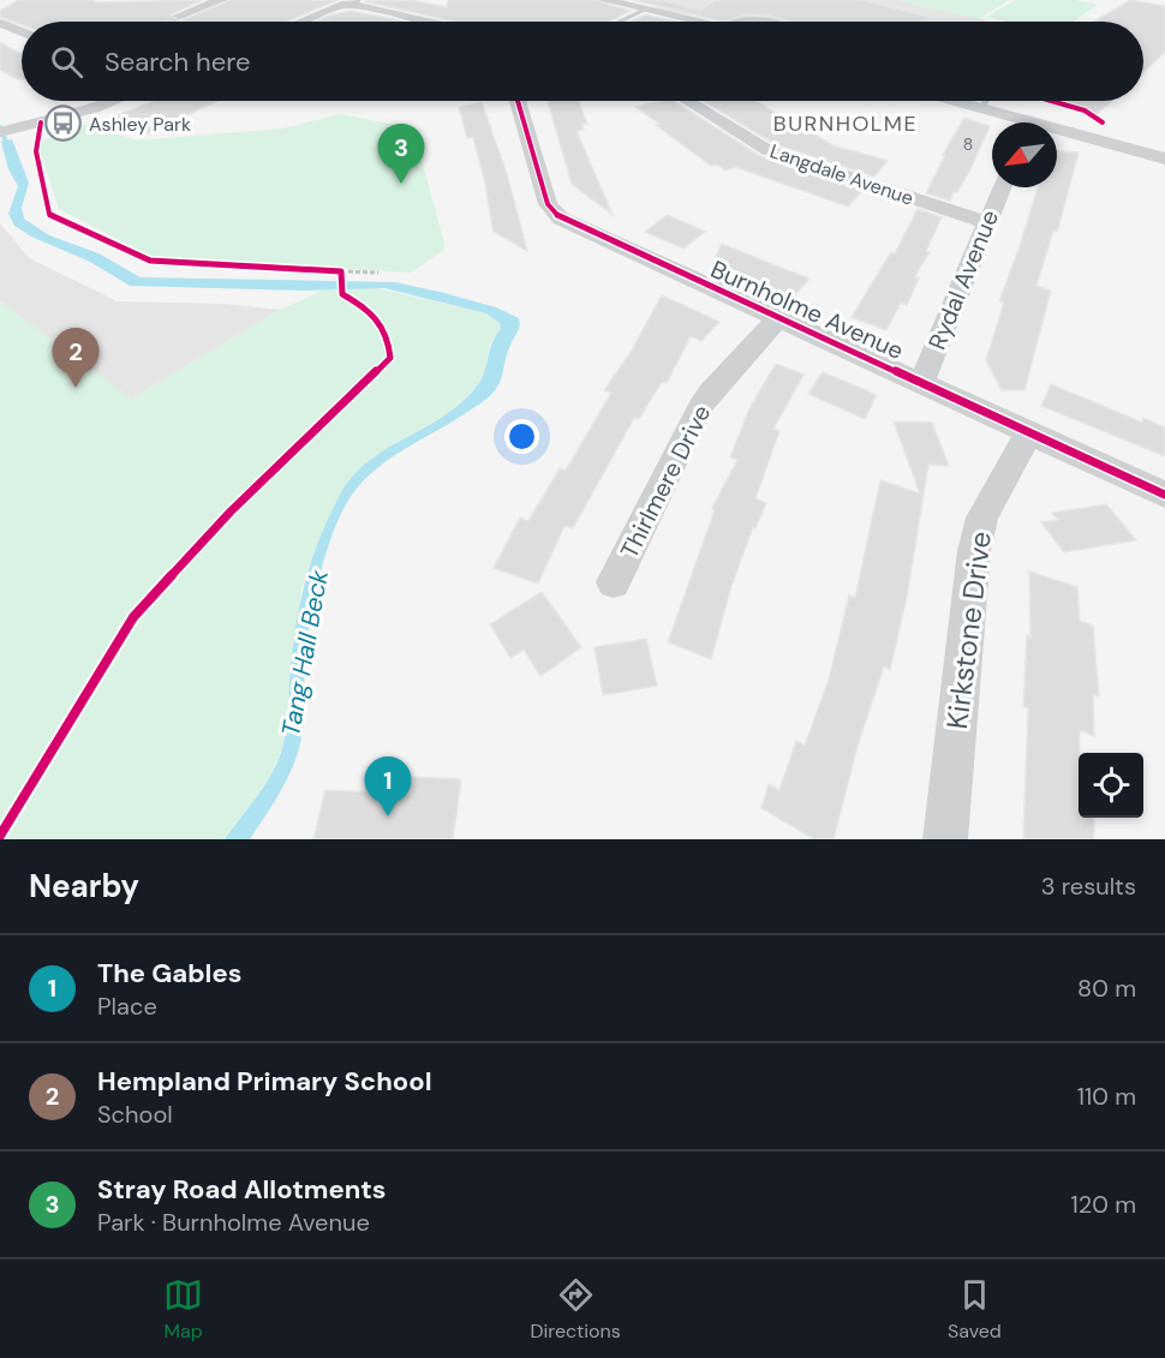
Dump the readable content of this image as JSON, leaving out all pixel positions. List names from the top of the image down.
{
  "streets": {
    "street": [
      "Langdale Avenue",
      "Rydal Avenue",
      "Burnholme Avenue",
      "Thirlmere Drive",
      "Kirkstone Drive"
    ]
  },
  "crossings": [
    ["Langdale Avenue", "Rydal Avenue"],
    ["Rydal Avenue", "Burnholme Avenue"],
    ["Burnholme Avenue", "Thirlmere Drive"],
    ["Burnholme Avenue", "Kirkstone Drive"]
  ],
  "districts": ["BURNHOLME"],
  "water": ["Tang Hall Beck"],
  "places": {
    "bus stop": ["Ashley Park"]
  },
  "house_numbers": ["8"],
  "north": "bottom left",
  "page": {
    "search": "Search here",
    "pins": ["3", "2", "1"],
    "heading": ["Nearby", "3 results"],
    "list": [
      {
        "mark": "1",
        "name": "The Gables",
        "note": "Place",
        "value": "80 m"
      },
      {
        "mark": "2",
        "name": "Hempland Primary School",
        "note": "School",
        "value": "110 m"
      },
      {
        "mark": "3",
        "name": "Stray Road Allotments",
        "note": "Park · Burnholme Avenue",
        "value": "120 m"
      }
    ],
    "nav": ["Map", "Directions", "Saved"]
  }
}
